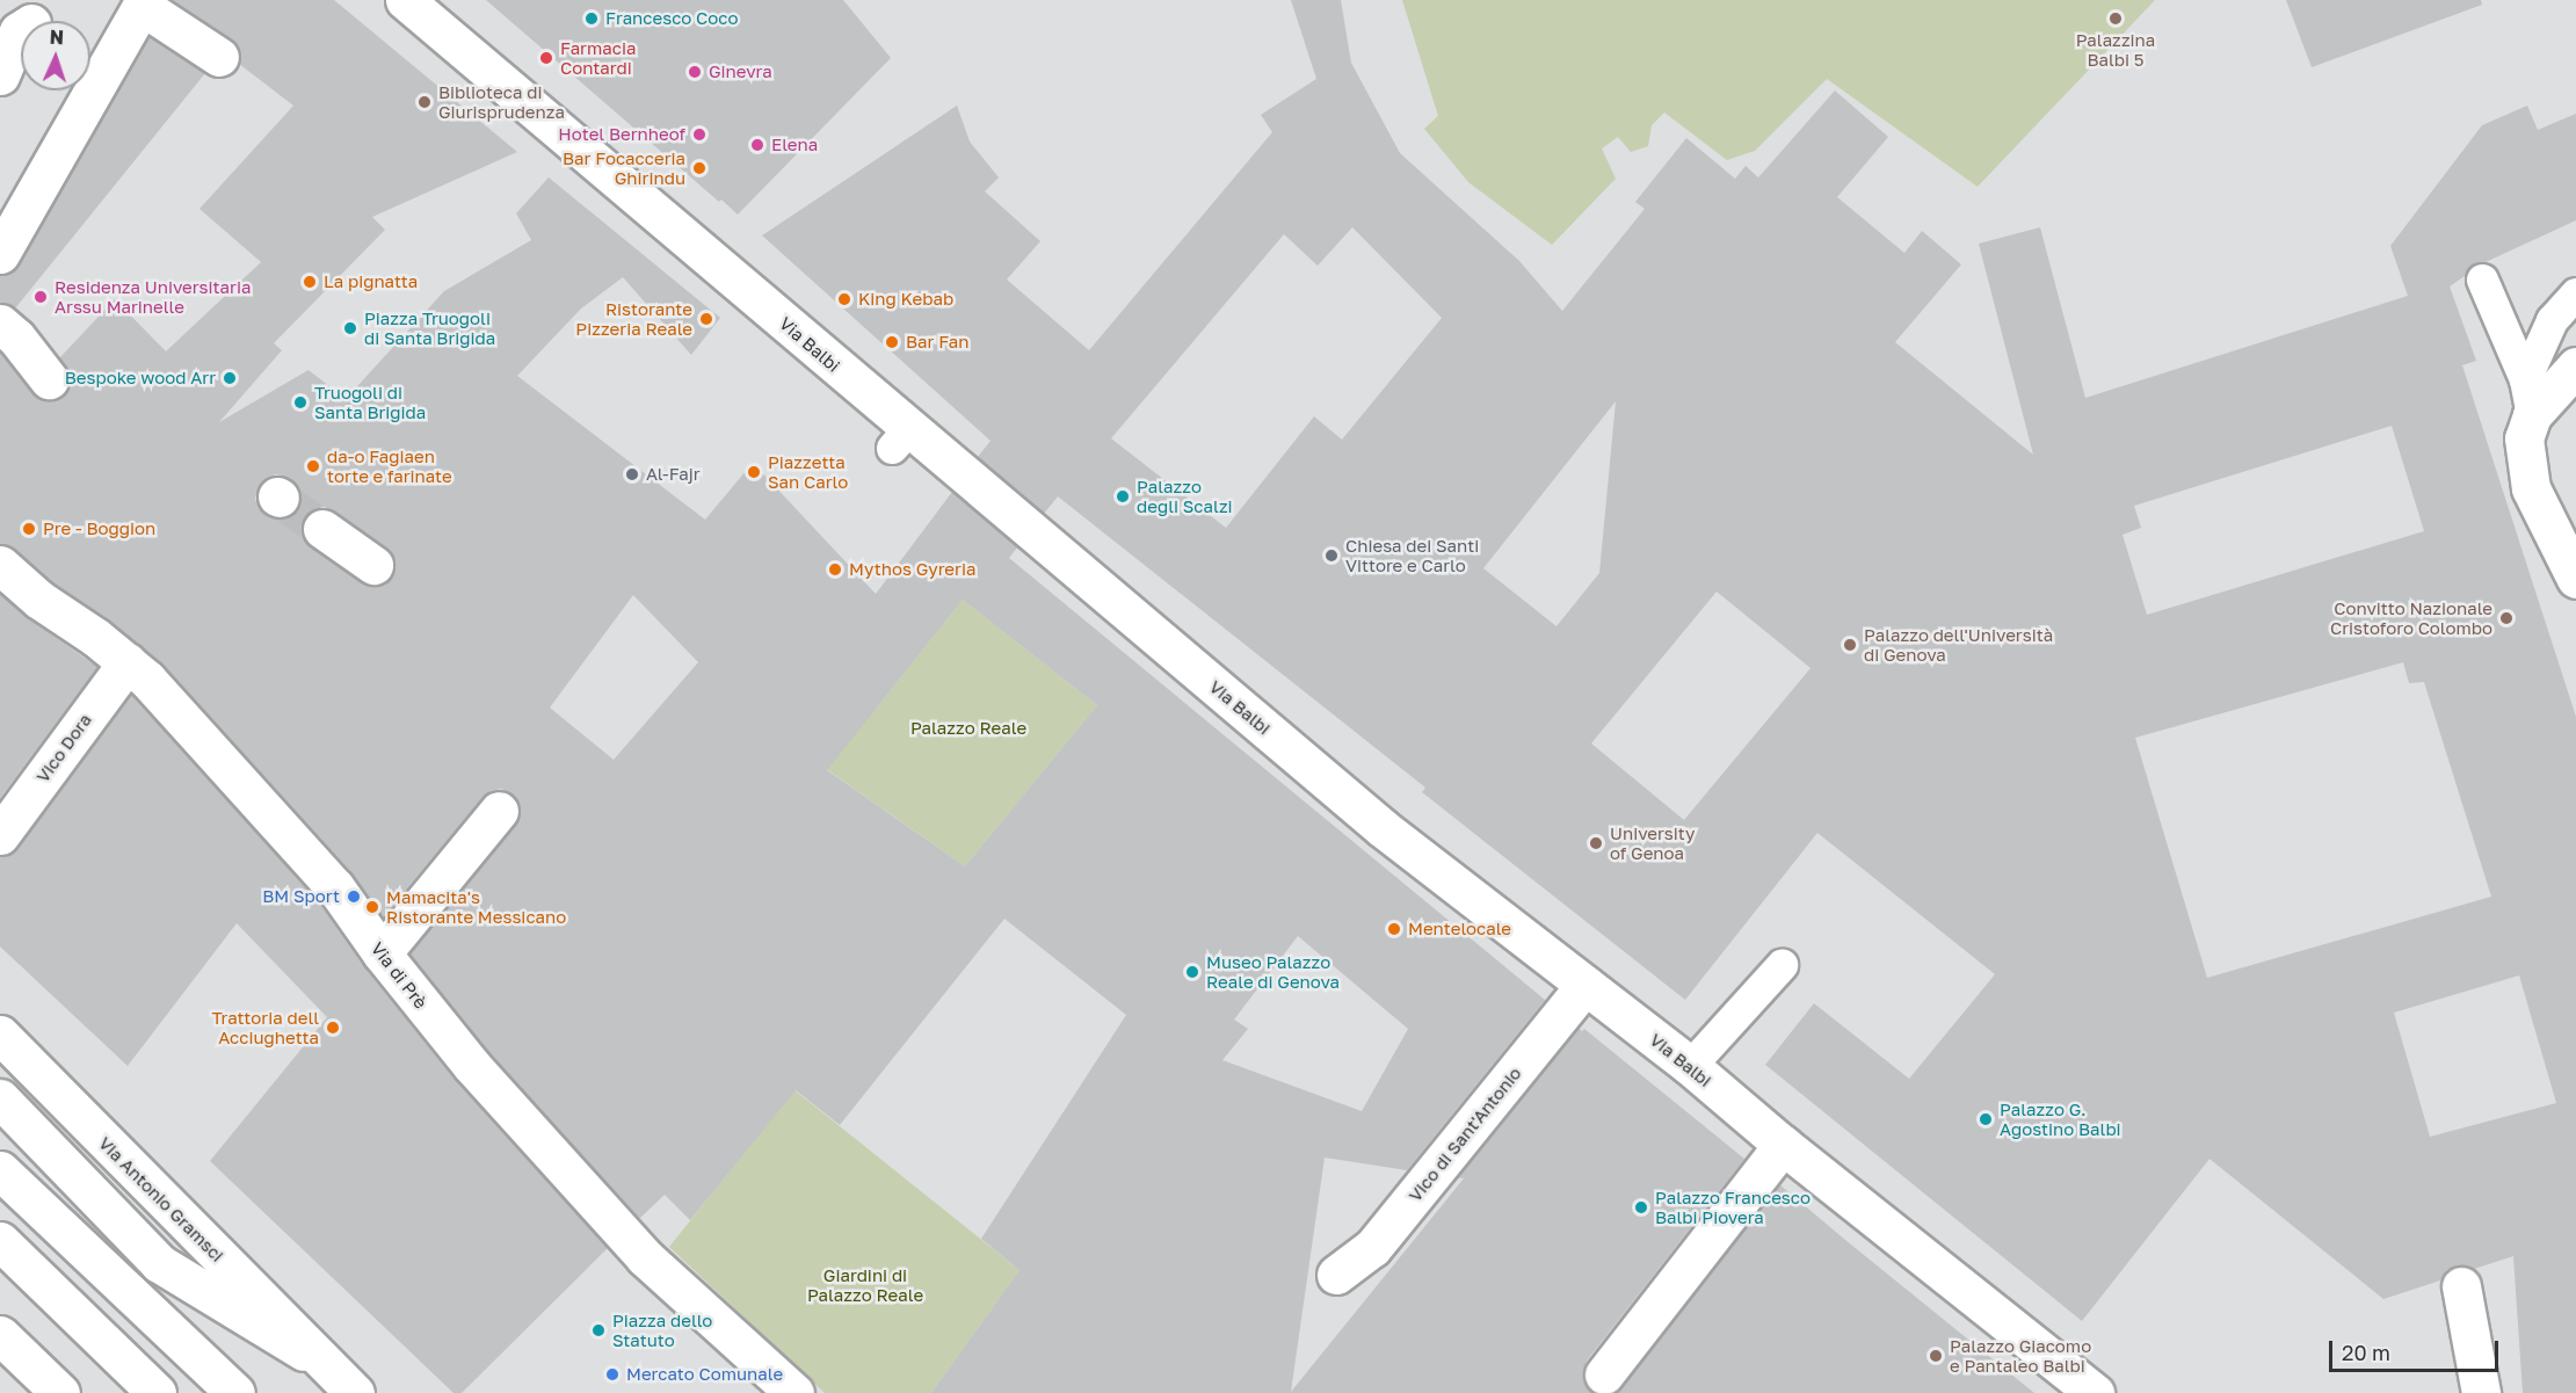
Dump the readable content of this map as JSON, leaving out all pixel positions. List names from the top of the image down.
{
  "streets": {
    "main road": [
      "Via Balbi",
      "Vico Dora",
      "Via di Prè",
      "Vico di Sant'Antonio",
      "Via Antonio Gramsci"
    ]
  },
  "crossings": [
    ["Via Balbi", "Vico di Sant'Antonio"],
    ["Vico Dora", "Via di Prè"]
  ],
  "parks": ["Palazzo Reale", "Giardini di Palazzo Reale"],
  "places": [
    "Francesco Coco",
    "Palazzina Balbi 5",
    "Farmacia Contardi",
    "Ginevra",
    "Biblioteca di Giurisprudenza",
    "Hotel Bernheof",
    "Elena",
    "Bar Focacceria Ghirindu",
    "La pignatta",
    "Residenza Universitaria Arssu Marinelle",
    "King Kebab",
    "Ristorante Pizzeria Reale",
    "Piazza Truogoli di Santa Brigida",
    "Bar Fan",
    "Bespoke wood Arr",
    "Truogoli di Santa Brigida",
    "da-o Fagiaen torte e farinate",
    "Piazzetta San Carlo",
    "Al-Fajr",
    "Palazzo degli Scalzi",
    "Pre - Boggion",
    "Chiesa dei Santi Vittore e Carlo",
    "Mythos Gyreria",
    "Convitto Nazionale Cristoforo Colombo",
    "Palazzo dell'Università di Genova",
    "University of Genoa",
    "BM Sport",
    "Mamacita's Ristorante Messicano",
    "Mentelocale",
    "Museo Palazzo Reale di Genova",
    "Trattoria dell Acciughetta",
    "Palazzo G. Agostino Balbi",
    "Palazzo Francesco Balbi Piovera",
    "Piazza dello Statuto",
    "Palazzo Giacomo e Pantaleo Balbi",
    "Mercato Comunale"
  ],
  "scale_bar": "20 m",
  "north": "top"
}
